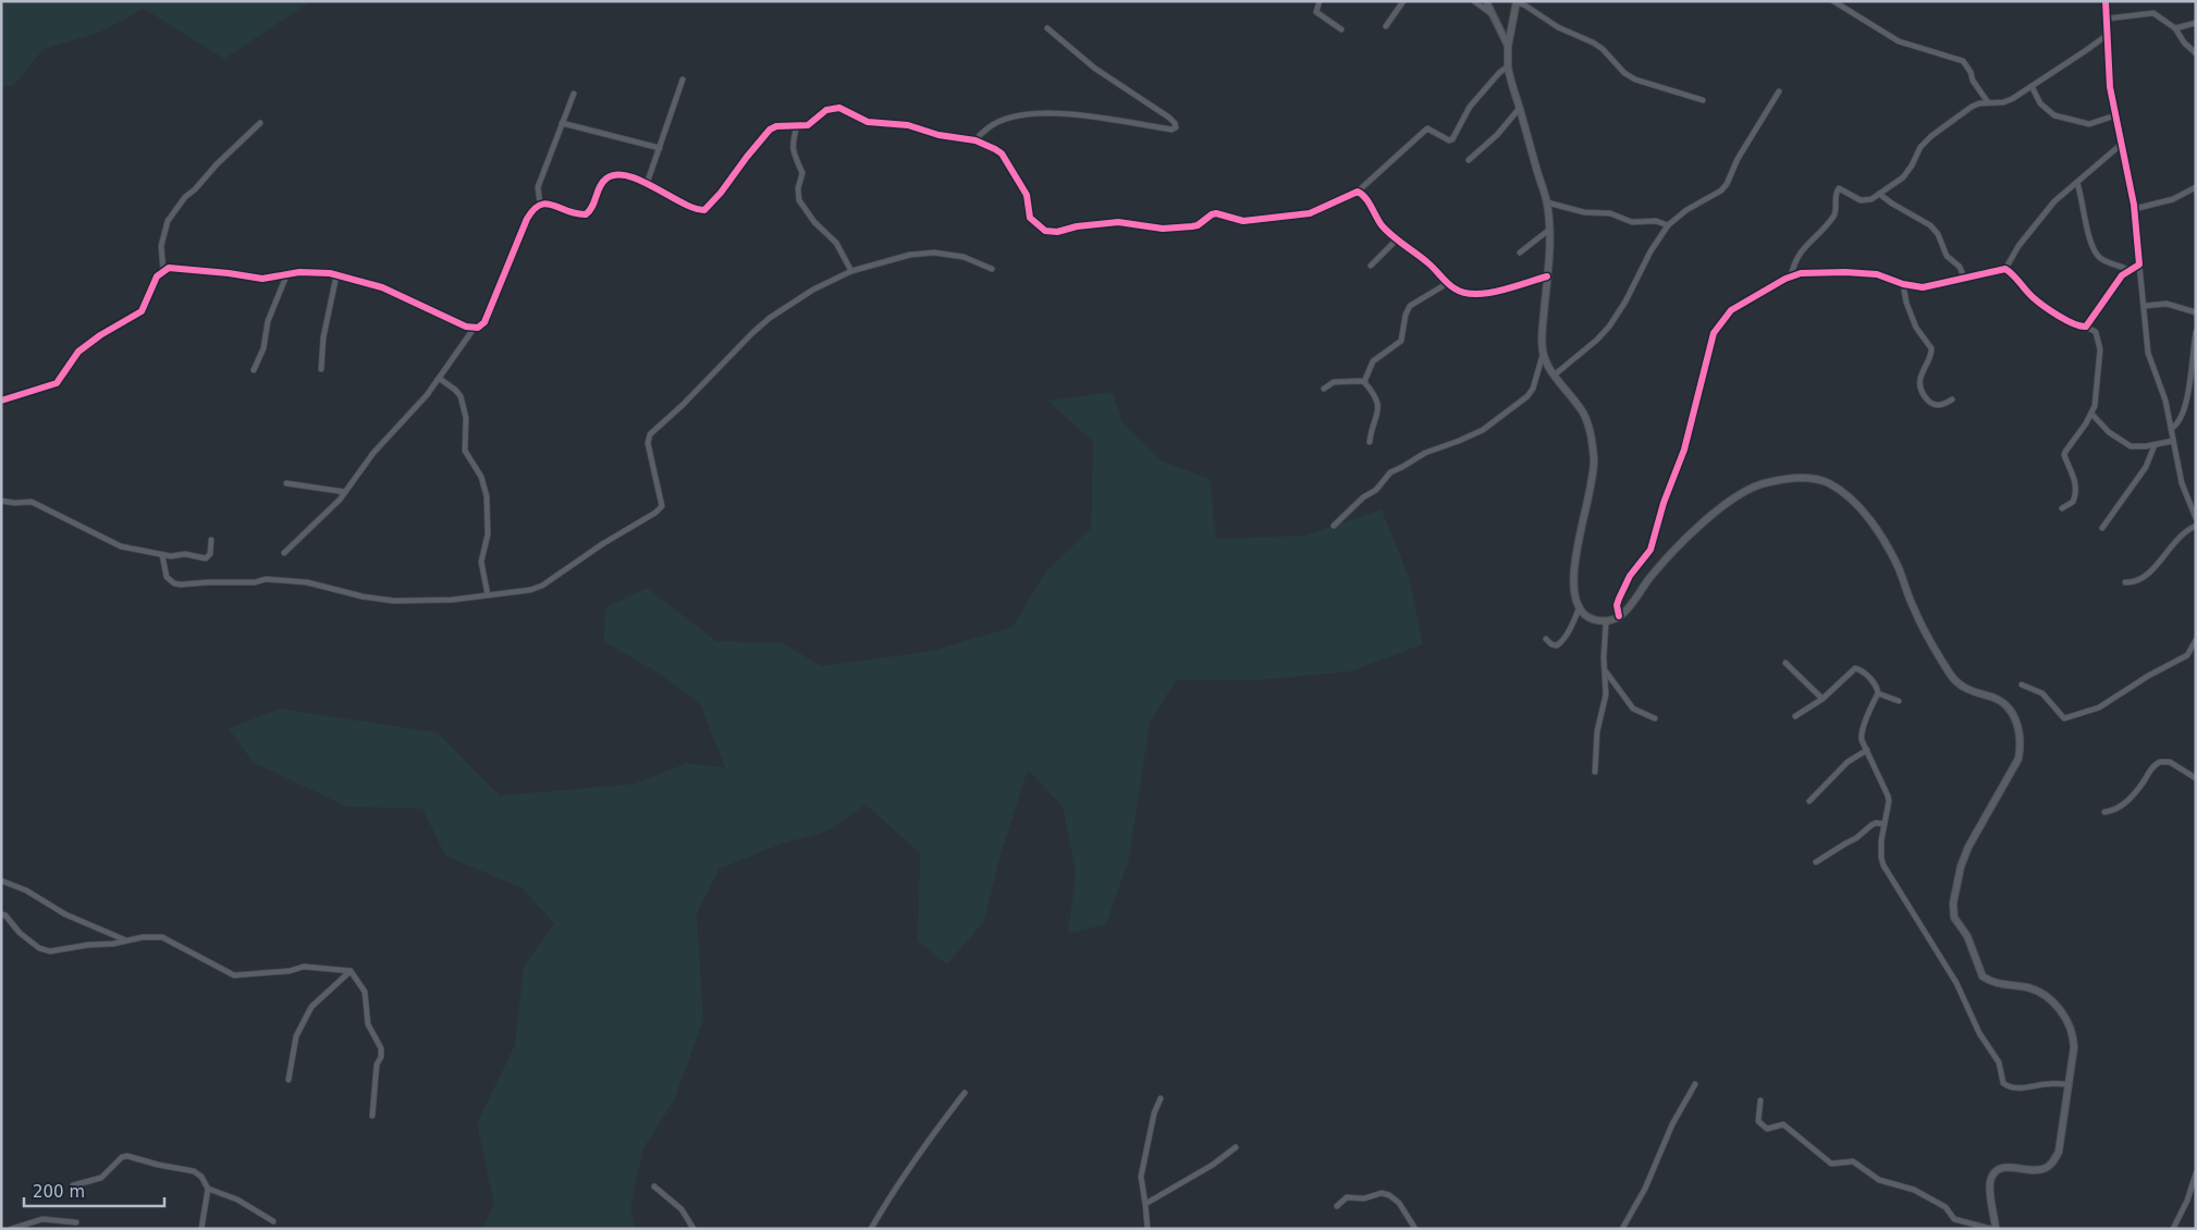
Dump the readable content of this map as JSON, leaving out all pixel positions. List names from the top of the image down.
{
  "scale_bar": "200 m"
}
